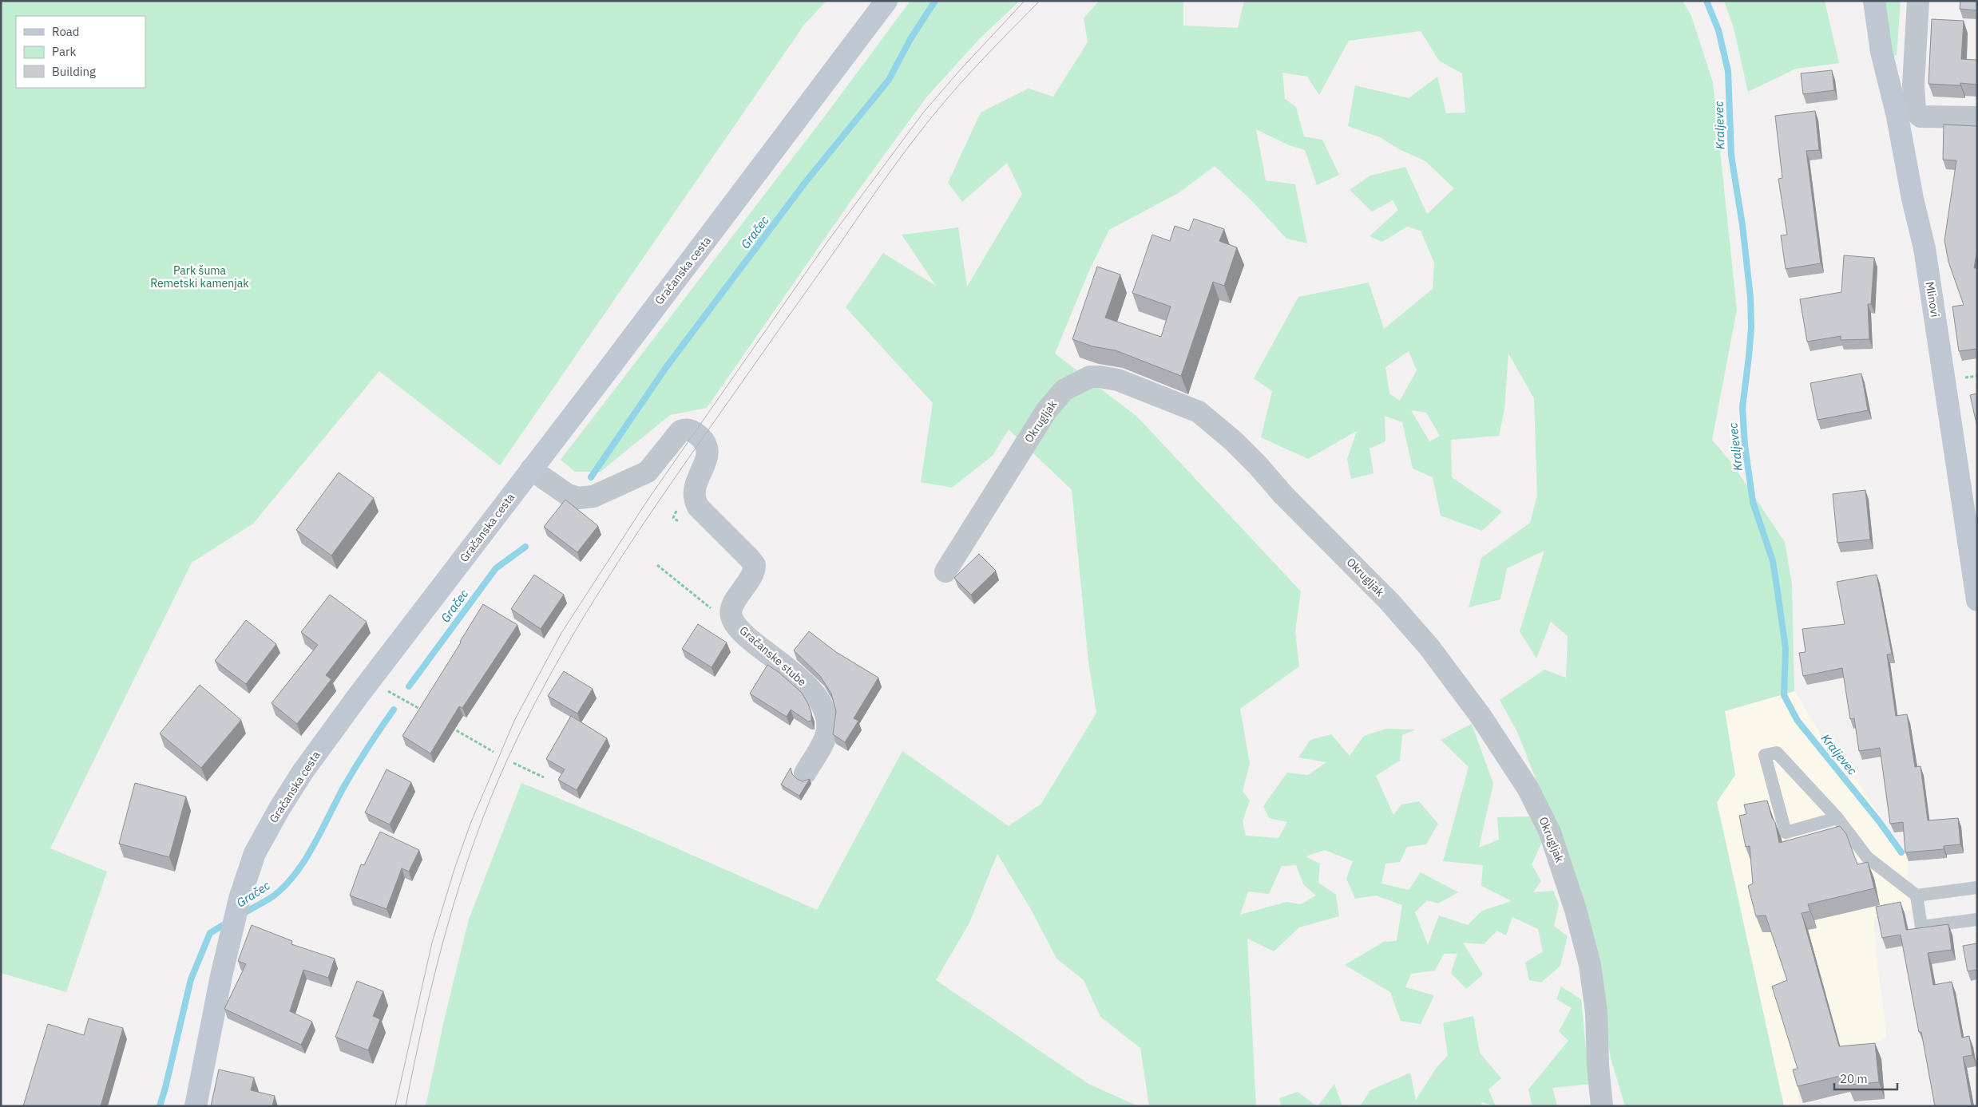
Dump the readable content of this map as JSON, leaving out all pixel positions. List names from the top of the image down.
{
  "streets": {
    "main road": ["Gračanska cesta", "Mlinovi"],
    "street": ["Okrugljak", "Gračanske stube"]
  },
  "crossings": [
    ["Gračanska cesta", "Gračanske stube"]
  ],
  "water": ["Kraljevec", "Gračec"],
  "parks": ["Park šuma Remetski kamenjak"],
  "legend": ["Road", "Park", "Building"],
  "scale_bar": "20 m"
}
